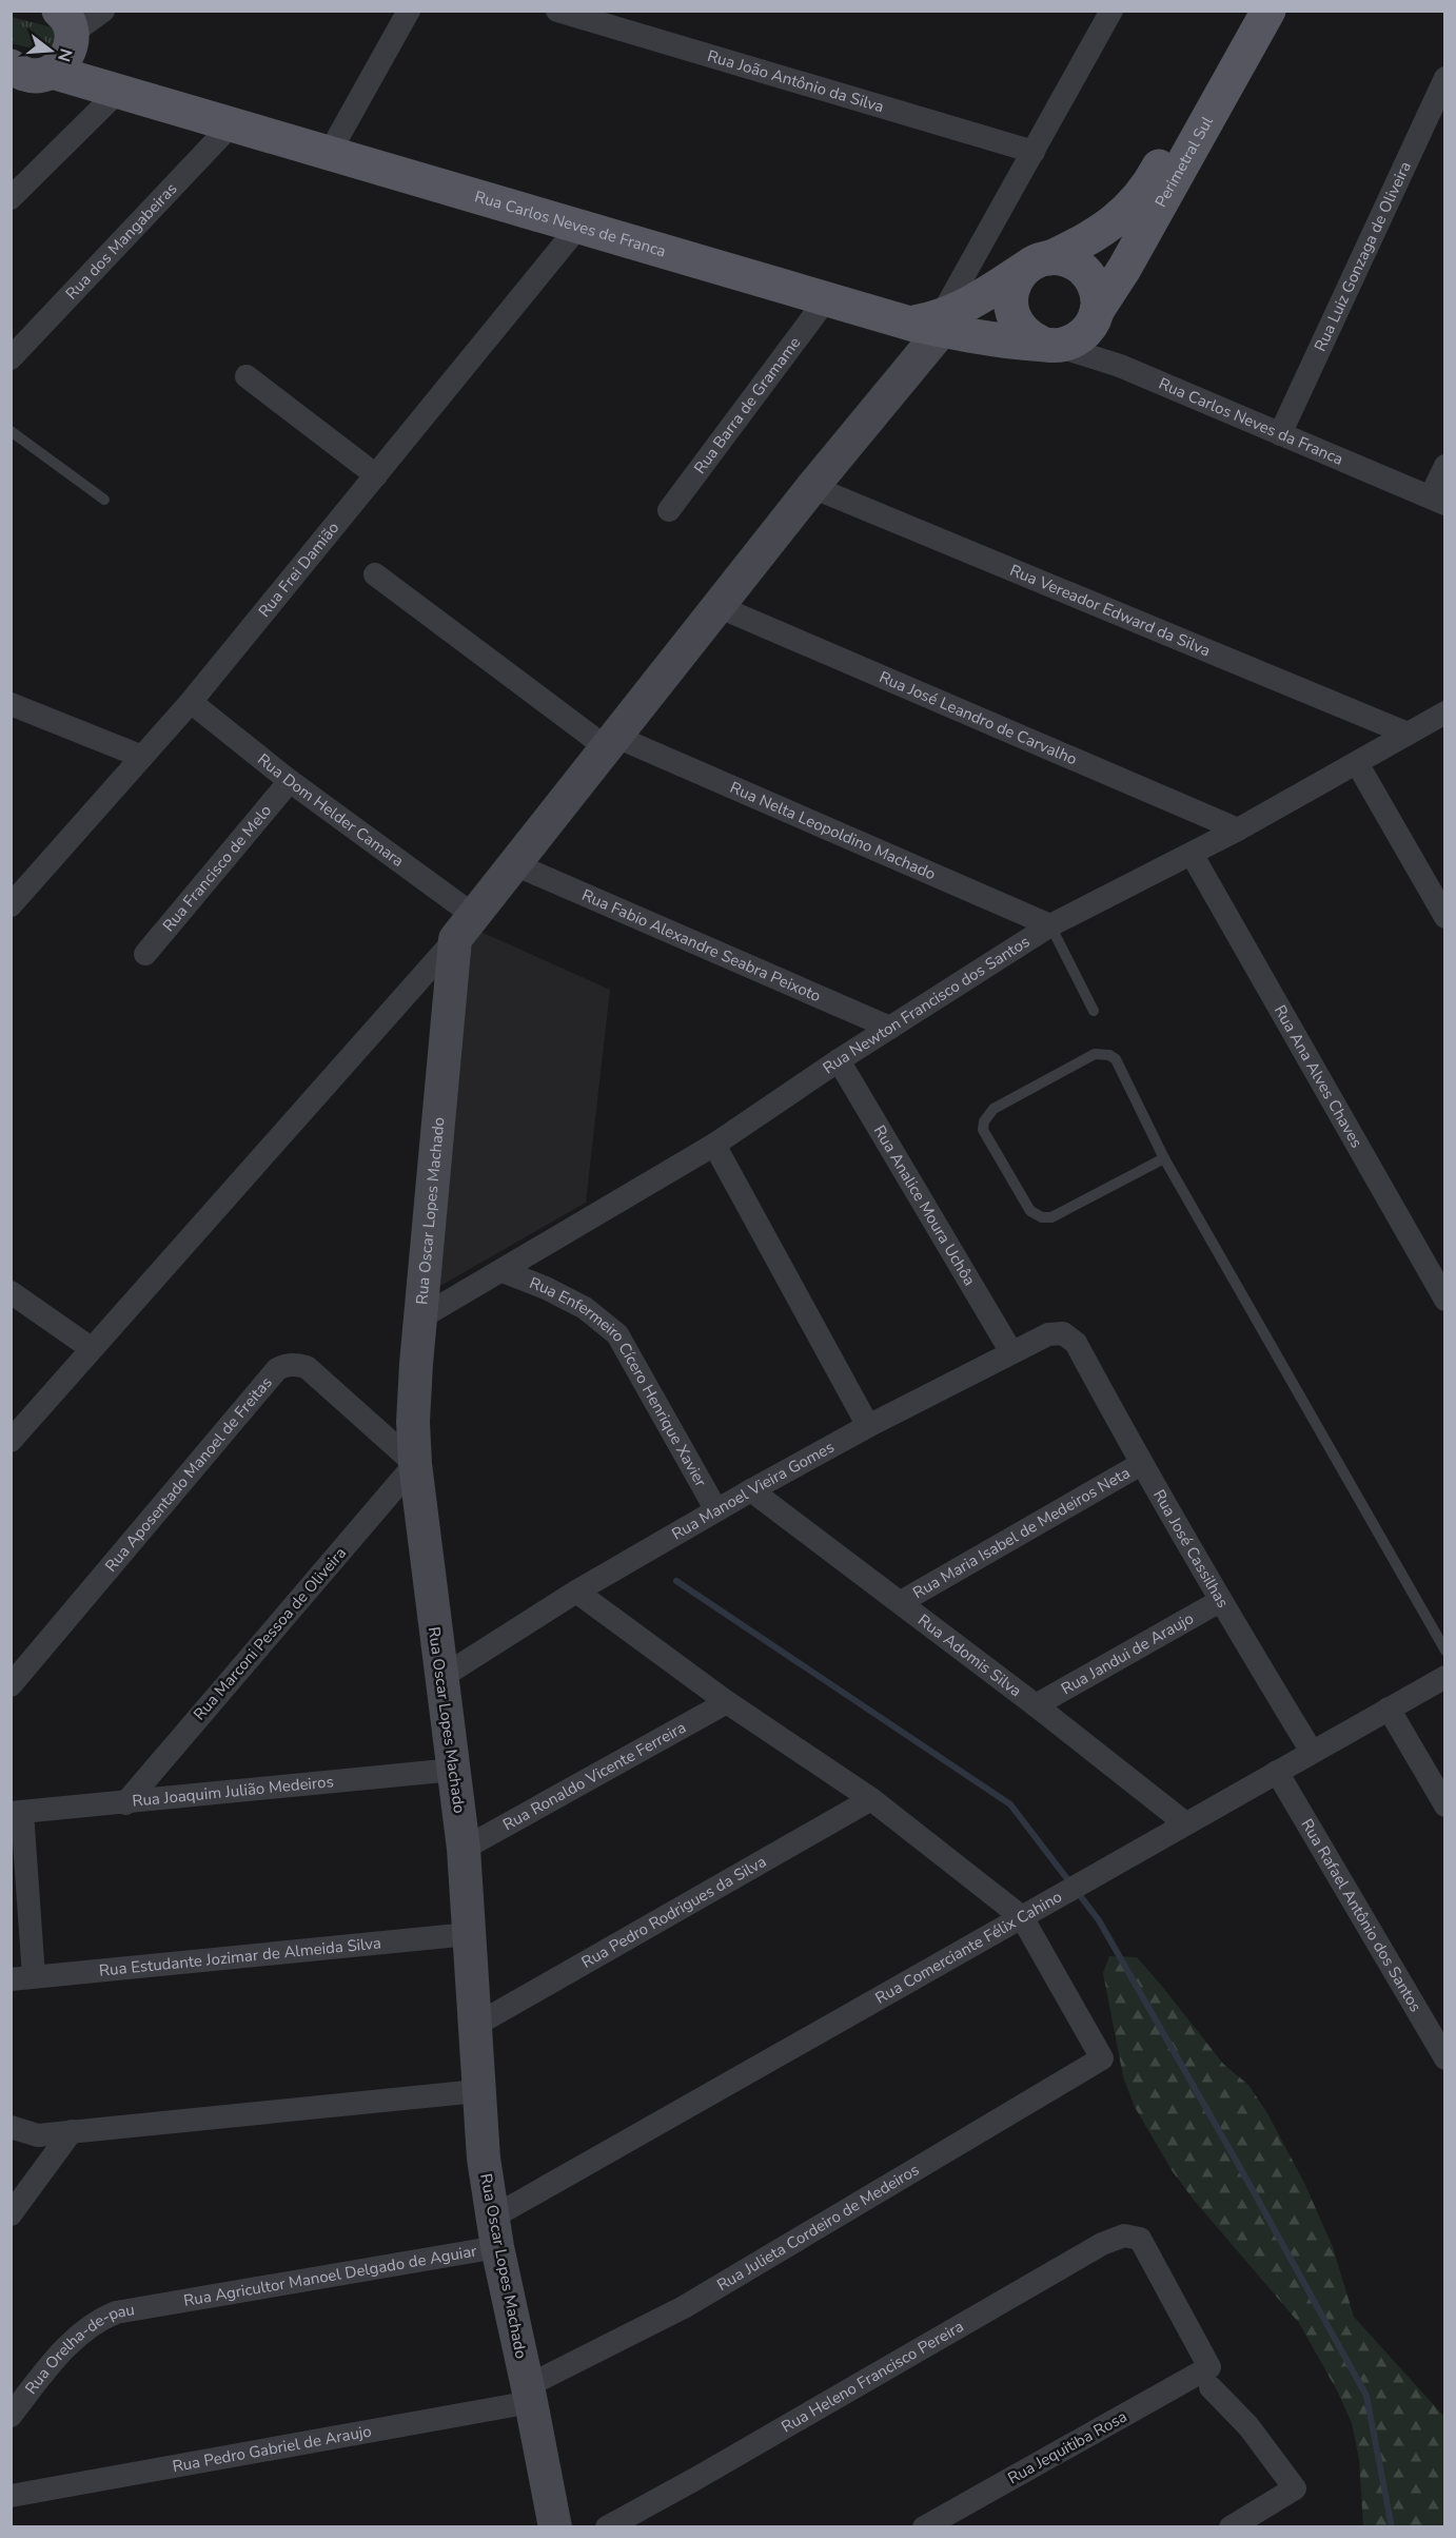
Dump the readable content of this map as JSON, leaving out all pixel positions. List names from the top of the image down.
{
  "streets": {
    "main road": ["Perimetral Sul", "Rua Carlos Neves de Franca", "Rua Carlos Neves da Franca"],
    "street": [
      "Rua João Antônio da Silva",
      "Rua dos Mangabeiras",
      "Rua Luiz Gonzaga de Oliveira",
      "Rua Barra de Gramame",
      "Rua Frei Damião",
      "Rua Vereador Edward da Silva",
      "Rua José Leandro de Carvalho",
      "Rua Dom Helder Camara",
      "Rua Nelta Leopoldino Machado",
      "Rua Francisco de Melo",
      "Rua Fabio Alexandre Seabra Peixoto",
      "Rua Newton Francisco dos Santos",
      "Rua Ana Alves Chaves",
      "Rua Analice Moura Uchôa",
      "Rua Oscar Lopes Machado",
      "Rua Enfermeiro Cícero Henrique Xavier",
      "Rua Aposentado Manoel de Freitas",
      "Rua Manoel Vieira Gomes",
      "Rua Maria Isabel de Medeiros Neta",
      "Rua José Cassilhas",
      "Rua Marconi Pessoa de Oliveira",
      "Rua Jandui de Araujo",
      "Rua Adomis Silva",
      "Rua Ronaldo Vicente Ferreira",
      "Rua Joaquim Julião Medeiros",
      "Rua Pedro Rodrigues da Silva",
      "Rua Rafael Antônio dos Santos",
      "Rua Comerciante Félix Cahino",
      "Rua Estudante Jozimar de Almeida Silva",
      "Rua Julieta Cordeiro de Medeiros",
      "Rua Agricultor Manoel Delgado de Aguiar",
      "Rua Orelha-de-pau",
      "Rua Heleno Francisco Pereira",
      "Rua Jequitiba Rosa",
      "Rua Pedro Gabriel de Araujo"
    ]
  },
  "crossings": [
    ["Perimetral Sul", "Rua Carlos Neves de Franca"],
    ["Perimetral Sul", "Rua Carlos Neves da Franca"],
    ["Rua Carlos Neves de Franca", "Rua dos Mangabeiras"],
    ["Rua Carlos Neves de Franca", "Rua Barra de Gramame"],
    ["Rua Carlos Neves de Franca", "Rua Carlos Neves da Franca"],
    ["Rua Carlos Neves de Franca", "Rua Frei Damião"],
    ["Rua Luiz Gonzaga de Oliveira", "Rua Carlos Neves da Franca"],
    ["Rua Frei Damião", "Rua Dom Helder Camara"],
    ["Rua Vereador Edward da Silva", "Rua Newton Francisco dos Santos"],
    ["Rua José Leandro de Carvalho", "Rua Newton Francisco dos Santos"],
    ["Rua Dom Helder Camara", "Rua Francisco de Melo"],
    ["Rua Dom Helder Camara", "Rua Oscar Lopes Machado"],
    ["Rua Nelta Leopoldino Machado", "Rua Newton Francisco dos Santos"],
    ["Rua Fabio Alexandre Seabra Peixoto", "Rua Newton Francisco dos Santos"],
    ["Rua Newton Francisco dos Santos", "Rua Ana Alves Chaves"],
    ["Rua Newton Francisco dos Santos", "Rua Analice Moura Uchôa"],
    ["Rua Newton Francisco dos Santos", "Rua Oscar Lopes Machado"],
    ["Rua Newton Francisco dos Santos", "Rua Enfermeiro Cícero Henrique Xavier"],
    ["Rua Analice Moura Uchôa", "Rua Manoel Vieira Gomes"],
    ["Rua Oscar Lopes Machado", "Rua Aposentado Manoel de Freitas"],
    ["Rua Oscar Lopes Machado", "Rua Manoel Vieira Gomes"],
    ["Rua Oscar Lopes Machado", "Rua Marconi Pessoa de Oliveira"],
    ["Rua Oscar Lopes Machado", "Rua Ronaldo Vicente Ferreira"],
    ["Rua Oscar Lopes Machado", "Rua Joaquim Julião Medeiros"],
    ["Rua Oscar Lopes Machado", "Rua Pedro Rodrigues da Silva"],
    ["Rua Oscar Lopes Machado", "Rua Comerciante Félix Cahino"],
    ["Rua Oscar Lopes Machado", "Rua Estudante Jozimar de Almeida Silva"],
    ["Rua Oscar Lopes Machado", "Rua Julieta Cordeiro de Medeiros"],
    ["Rua Oscar Lopes Machado", "Rua Agricultor Manoel Delgado de Aguiar"],
    ["Rua Oscar Lopes Machado", "Rua Pedro Gabriel de Araujo"],
    ["Rua Enfermeiro Cícero Henrique Xavier", "Rua Manoel Vieira Gomes"],
    ["Rua Aposentado Manoel de Freitas", "Rua Marconi Pessoa de Oliveira"],
    ["Rua Manoel Vieira Gomes", "Rua José Cassilhas"],
    ["Rua Manoel Vieira Gomes", "Rua Adomis Silva"],
    ["Rua Maria Isabel de Medeiros Neta", "Rua José Cassilhas"],
    ["Rua Maria Isabel de Medeiros Neta", "Rua Adomis Silva"],
    ["Rua José Cassilhas", "Rua Jandui de Araujo"],
    ["Rua José Cassilhas", "Rua Comerciante Félix Cahino"],
    ["Rua Marconi Pessoa de Oliveira", "Rua Joaquim Julião Medeiros"],
    ["Rua Jandui de Araujo", "Rua Adomis Silva"],
    ["Rua Adomis Silva", "Rua Comerciante Félix Cahino"],
    ["Rua Rafael Antônio dos Santos", "Rua Comerciante Félix Cahino"],
    ["Rua Comerciante Félix Cahino", "Rua Julieta Cordeiro de Medeiros"],
    ["Rua Comerciante Félix Cahino", "Rua Agricultor Manoel Delgado de Aguiar"],
    ["Rua Julieta Cordeiro de Medeiros", "Rua Pedro Gabriel de Araujo"],
    ["Rua Agricultor Manoel Delgado de Aguiar", "Rua Orelha-de-pau"],
    ["Rua Heleno Francisco Pereira", "Rua Jequitiba Rosa"]
  ],
  "north": "right"
}
